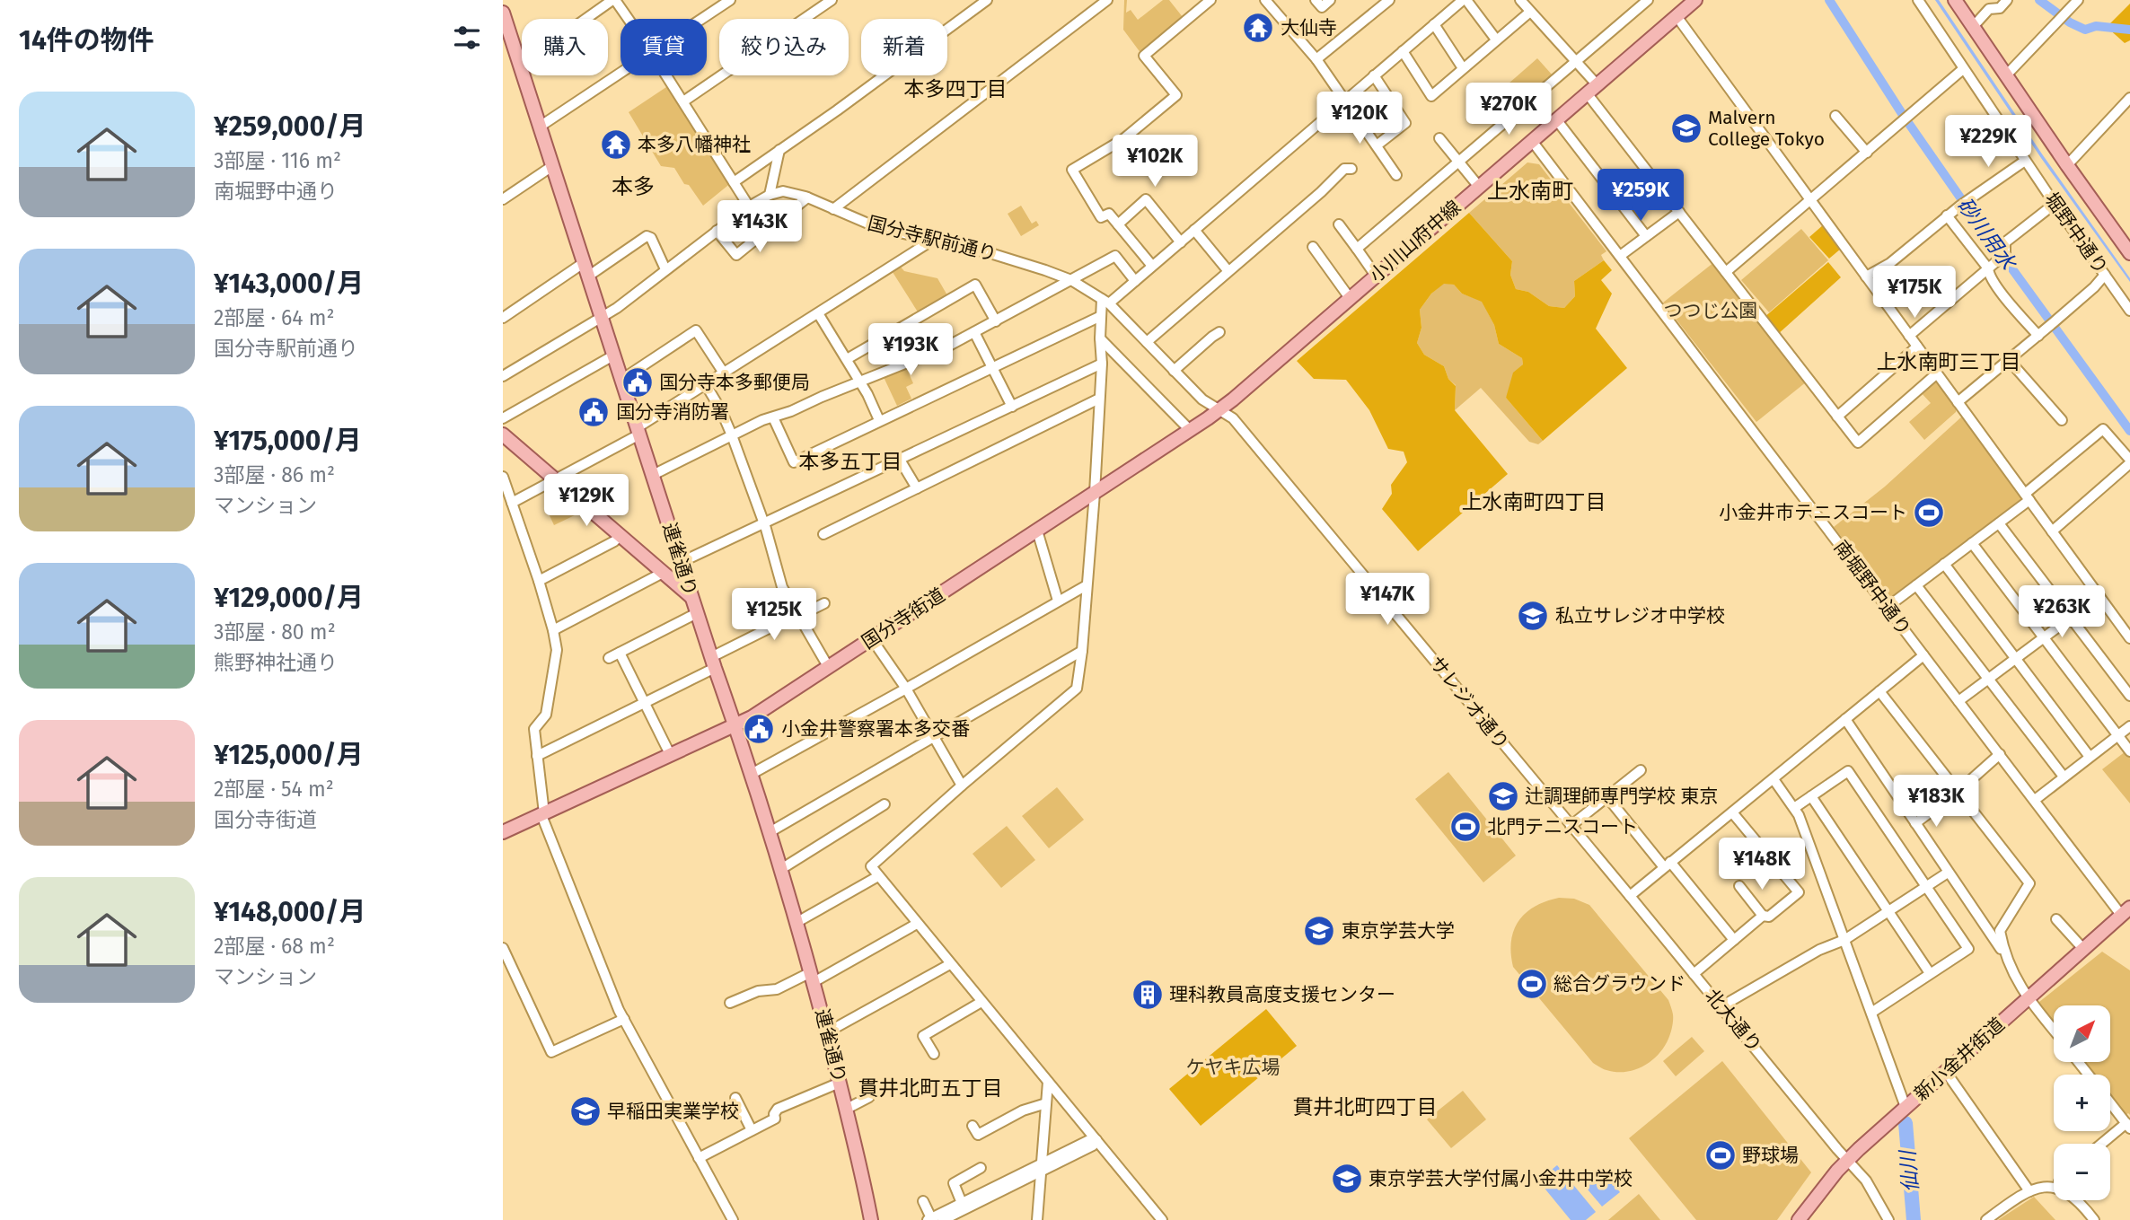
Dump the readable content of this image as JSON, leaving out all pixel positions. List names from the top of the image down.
{
  "streets": {
    "main road": [
      "小川山府中線",
      "連雀通り",
      "国分寺街道",
      "新小金井街道"
    ],
    "street": [
      "堀野中通り",
      "国分寺駅前通り",
      "南堀野中通り",
      "サレジオ通り",
      "北大通り"
    ]
  },
  "crossings": [
    ["国分寺駅前通り", "小川山府中線"],
    ["国分寺駅前通り", "国分寺街道"],
    ["国分寺駅前通り", "サレジオ通り"],
    ["小川山府中線", "南堀野中通り"],
    ["小川山府中線", "国分寺街道"],
    ["小川山府中線", "サレジオ通り"],
    ["連雀通り", "国分寺街道"],
    ["南堀野中通り", "新小金井街道"],
    ["国分寺街道", "サレジオ通り"],
    ["サレジオ通り", "北大通り"],
    ["北大通り", "新小金井街道"]
  ],
  "districts": [
    "本多四丁目",
    "本多",
    "上水南町",
    "上水南町三丁目",
    "本多五丁目",
    "上水南町四丁目",
    "貫井北町五丁目",
    "貫井北町四丁目"
  ],
  "water": ["砂川用水", "仙川"],
  "parks": ["つつじ公園", "ケヤキ広場"],
  "places": {
    "temple": ["大仙寺", "本多八幡神社"],
    "school or university": [
      "Malvern College Tokyo",
      "私立サレジオ中学校",
      "辻調理師専門学校 東京",
      "東京学芸大学",
      "早稲田実業学校",
      "東京学芸大学付属小金井中学校"
    ],
    "public building": ["国分寺本多郵便局", "国分寺消防署", "小金井警察署本多交番"],
    "sports": [
      "小金井市テニスコート",
      "北門テニスコート",
      "総合グラウンド",
      "野球場"
    ],
    "building": ["理科教員高度支援センター"]
  },
  "north": "top right",
  "page": {
    "heading": "14件の物件",
    "chip": [
      "購入",
      "賃貸",
      "絞り込み",
      "新着"
    ],
    "list": [
      {
        "name": "¥259,000/月",
        "note": "3部屋 · 116 m² · 南堀野中通り"
      },
      {
        "name": "¥143,000/月",
        "note": "2部屋 · 64 m² · 国分寺駅前通り"
      },
      {
        "name": "¥175,000/月",
        "note": "3部屋 · 86 m² · マンション"
      },
      {
        "name": "¥129,000/月",
        "note": "3部屋 · 80 m² · 熊野神社通り"
      },
      {
        "name": "¥125,000/月",
        "note": "2部屋 · 54 m² · 国分寺街道"
      },
      {
        "name": "¥148,000/月",
        "note": "2部屋 · 68 m² · マンション"
      }
    ],
    "price": [
      "¥270K",
      "¥120K",
      "¥229K",
      "¥102K",
      "¥259K",
      "¥143K",
      "¥175K",
      "¥193K",
      "¥129K",
      "¥147K",
      "¥263K",
      "¥125K",
      "¥183K",
      "¥148K"
    ],
    "map_buttons": ["+", "−"]
  }
}
